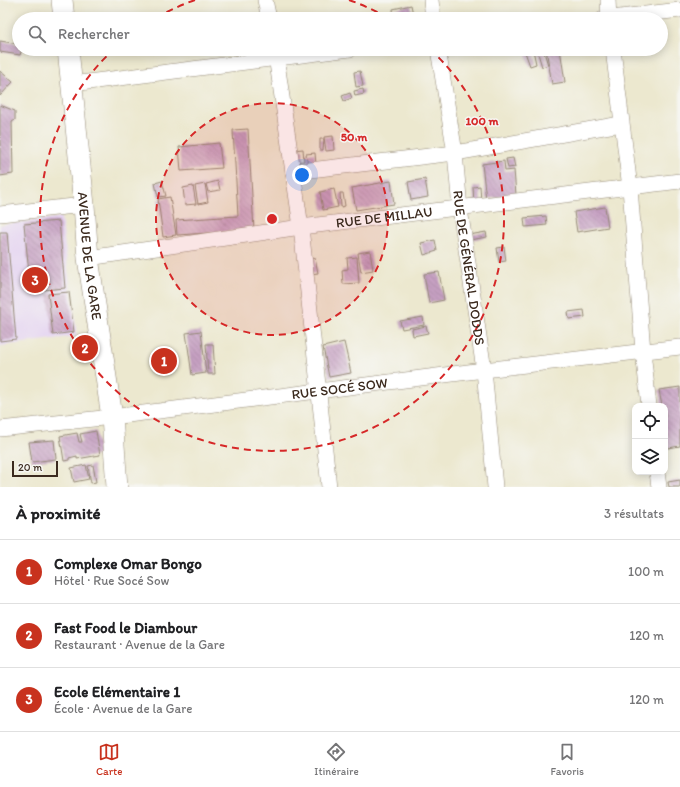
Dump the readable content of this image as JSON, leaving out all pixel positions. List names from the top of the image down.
{
  "streets": {
    "street": [
      "RUE DE MILLAU",
      "AVENUE DE LA GARE",
      "RUE DE GÉNÉRAL DODDS",
      "RUE SOCÉ SOW"
    ]
  },
  "crossings": [
    ["RUE DE MILLAU", "AVENUE DE LA GARE"],
    ["RUE DE MILLAU", "RUE DE GÉNÉRAL DODDS"],
    ["AVENUE DE LA GARE", "RUE SOCÉ SOW"],
    ["RUE DE GÉNÉRAL DODDS", "RUE SOCÉ SOW"]
  ],
  "scale_bar": "20 m",
  "page": {
    "search": "Rechercher",
    "pins": ["3", "2", "1"],
    "scale": "20 m",
    "heading": ["À proximité", "3 résultats"],
    "list": [
      {
        "mark": "1",
        "name": "Complexe Omar Bongo",
        "note": "Hôtel · Rue Socé Sow",
        "value": "100 m"
      },
      {
        "mark": "2",
        "name": "Fast Food le Diambour",
        "note": "Restaurant · Avenue de la Gare",
        "value": "120 m"
      },
      {
        "mark": "3",
        "name": "Ecole Elémentaire 1",
        "note": "École · Avenue de la Gare",
        "value": "120 m"
      }
    ],
    "nav": ["Carte", "Itinéraire", "Favoris"]
  },
  "rings": ["100 m", "50 m"]
}
